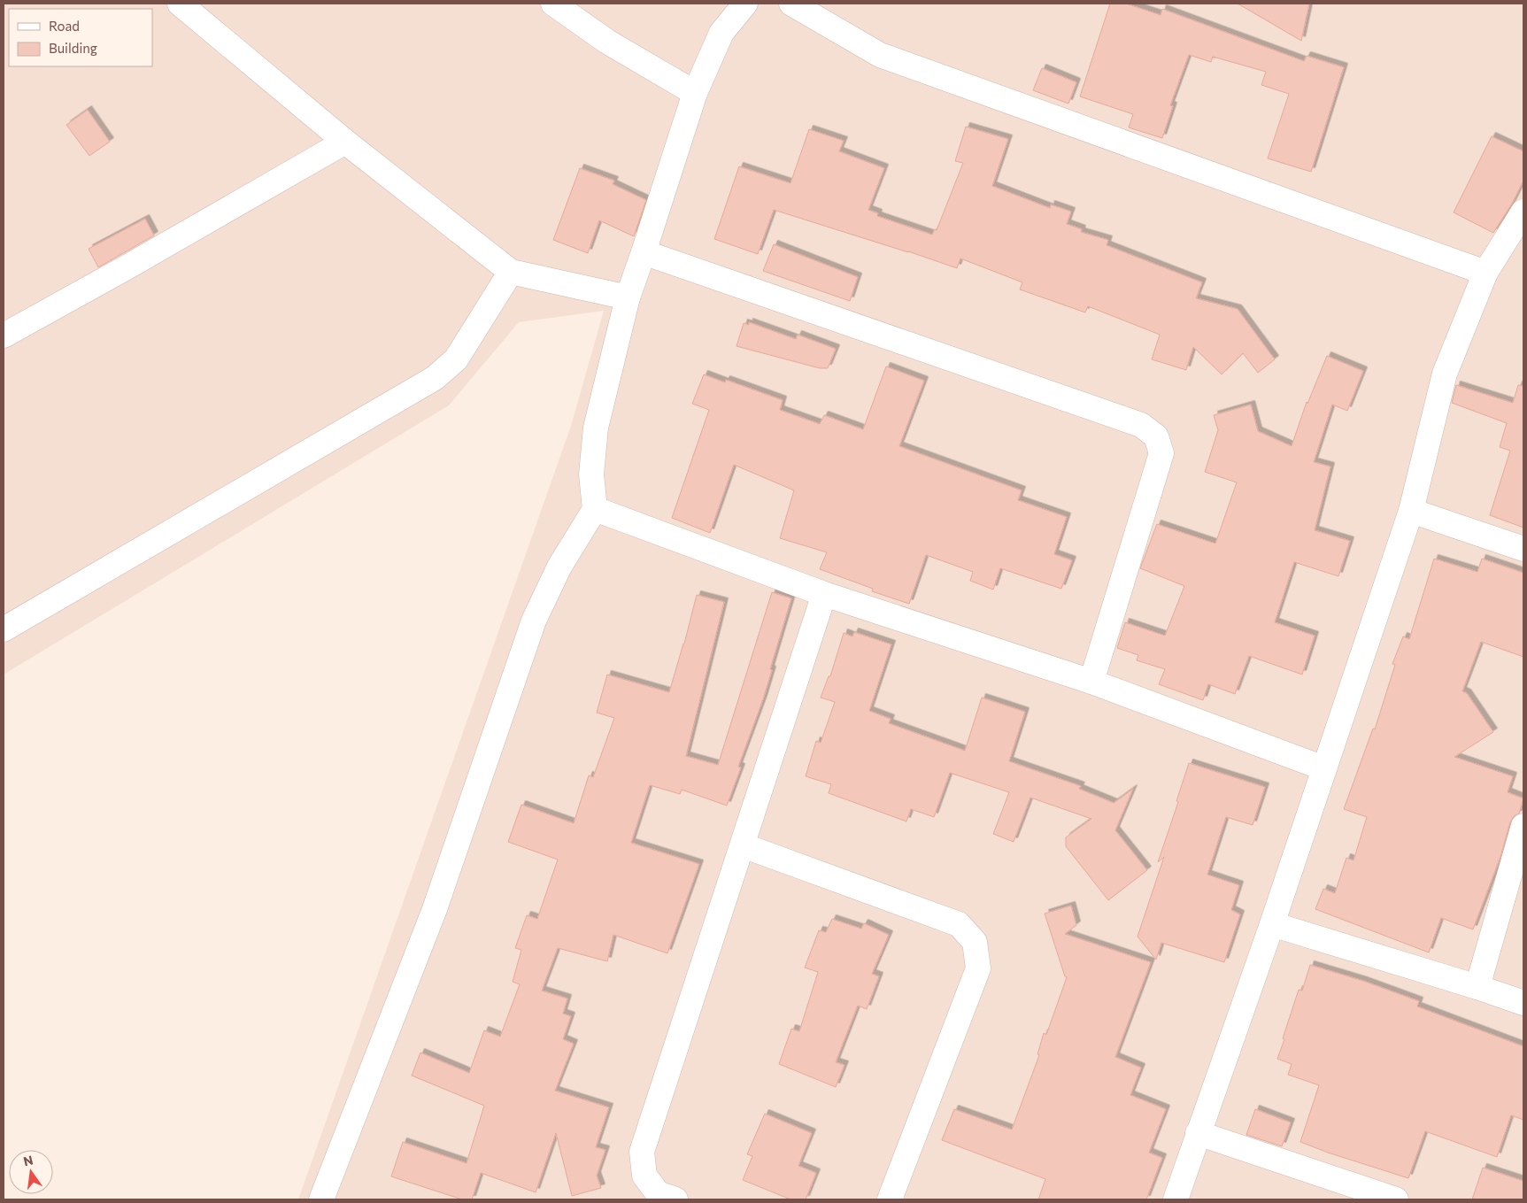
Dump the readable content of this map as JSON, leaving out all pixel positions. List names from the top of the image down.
{
  "legend": ["Road", "Building"],
  "north": "top"
}
